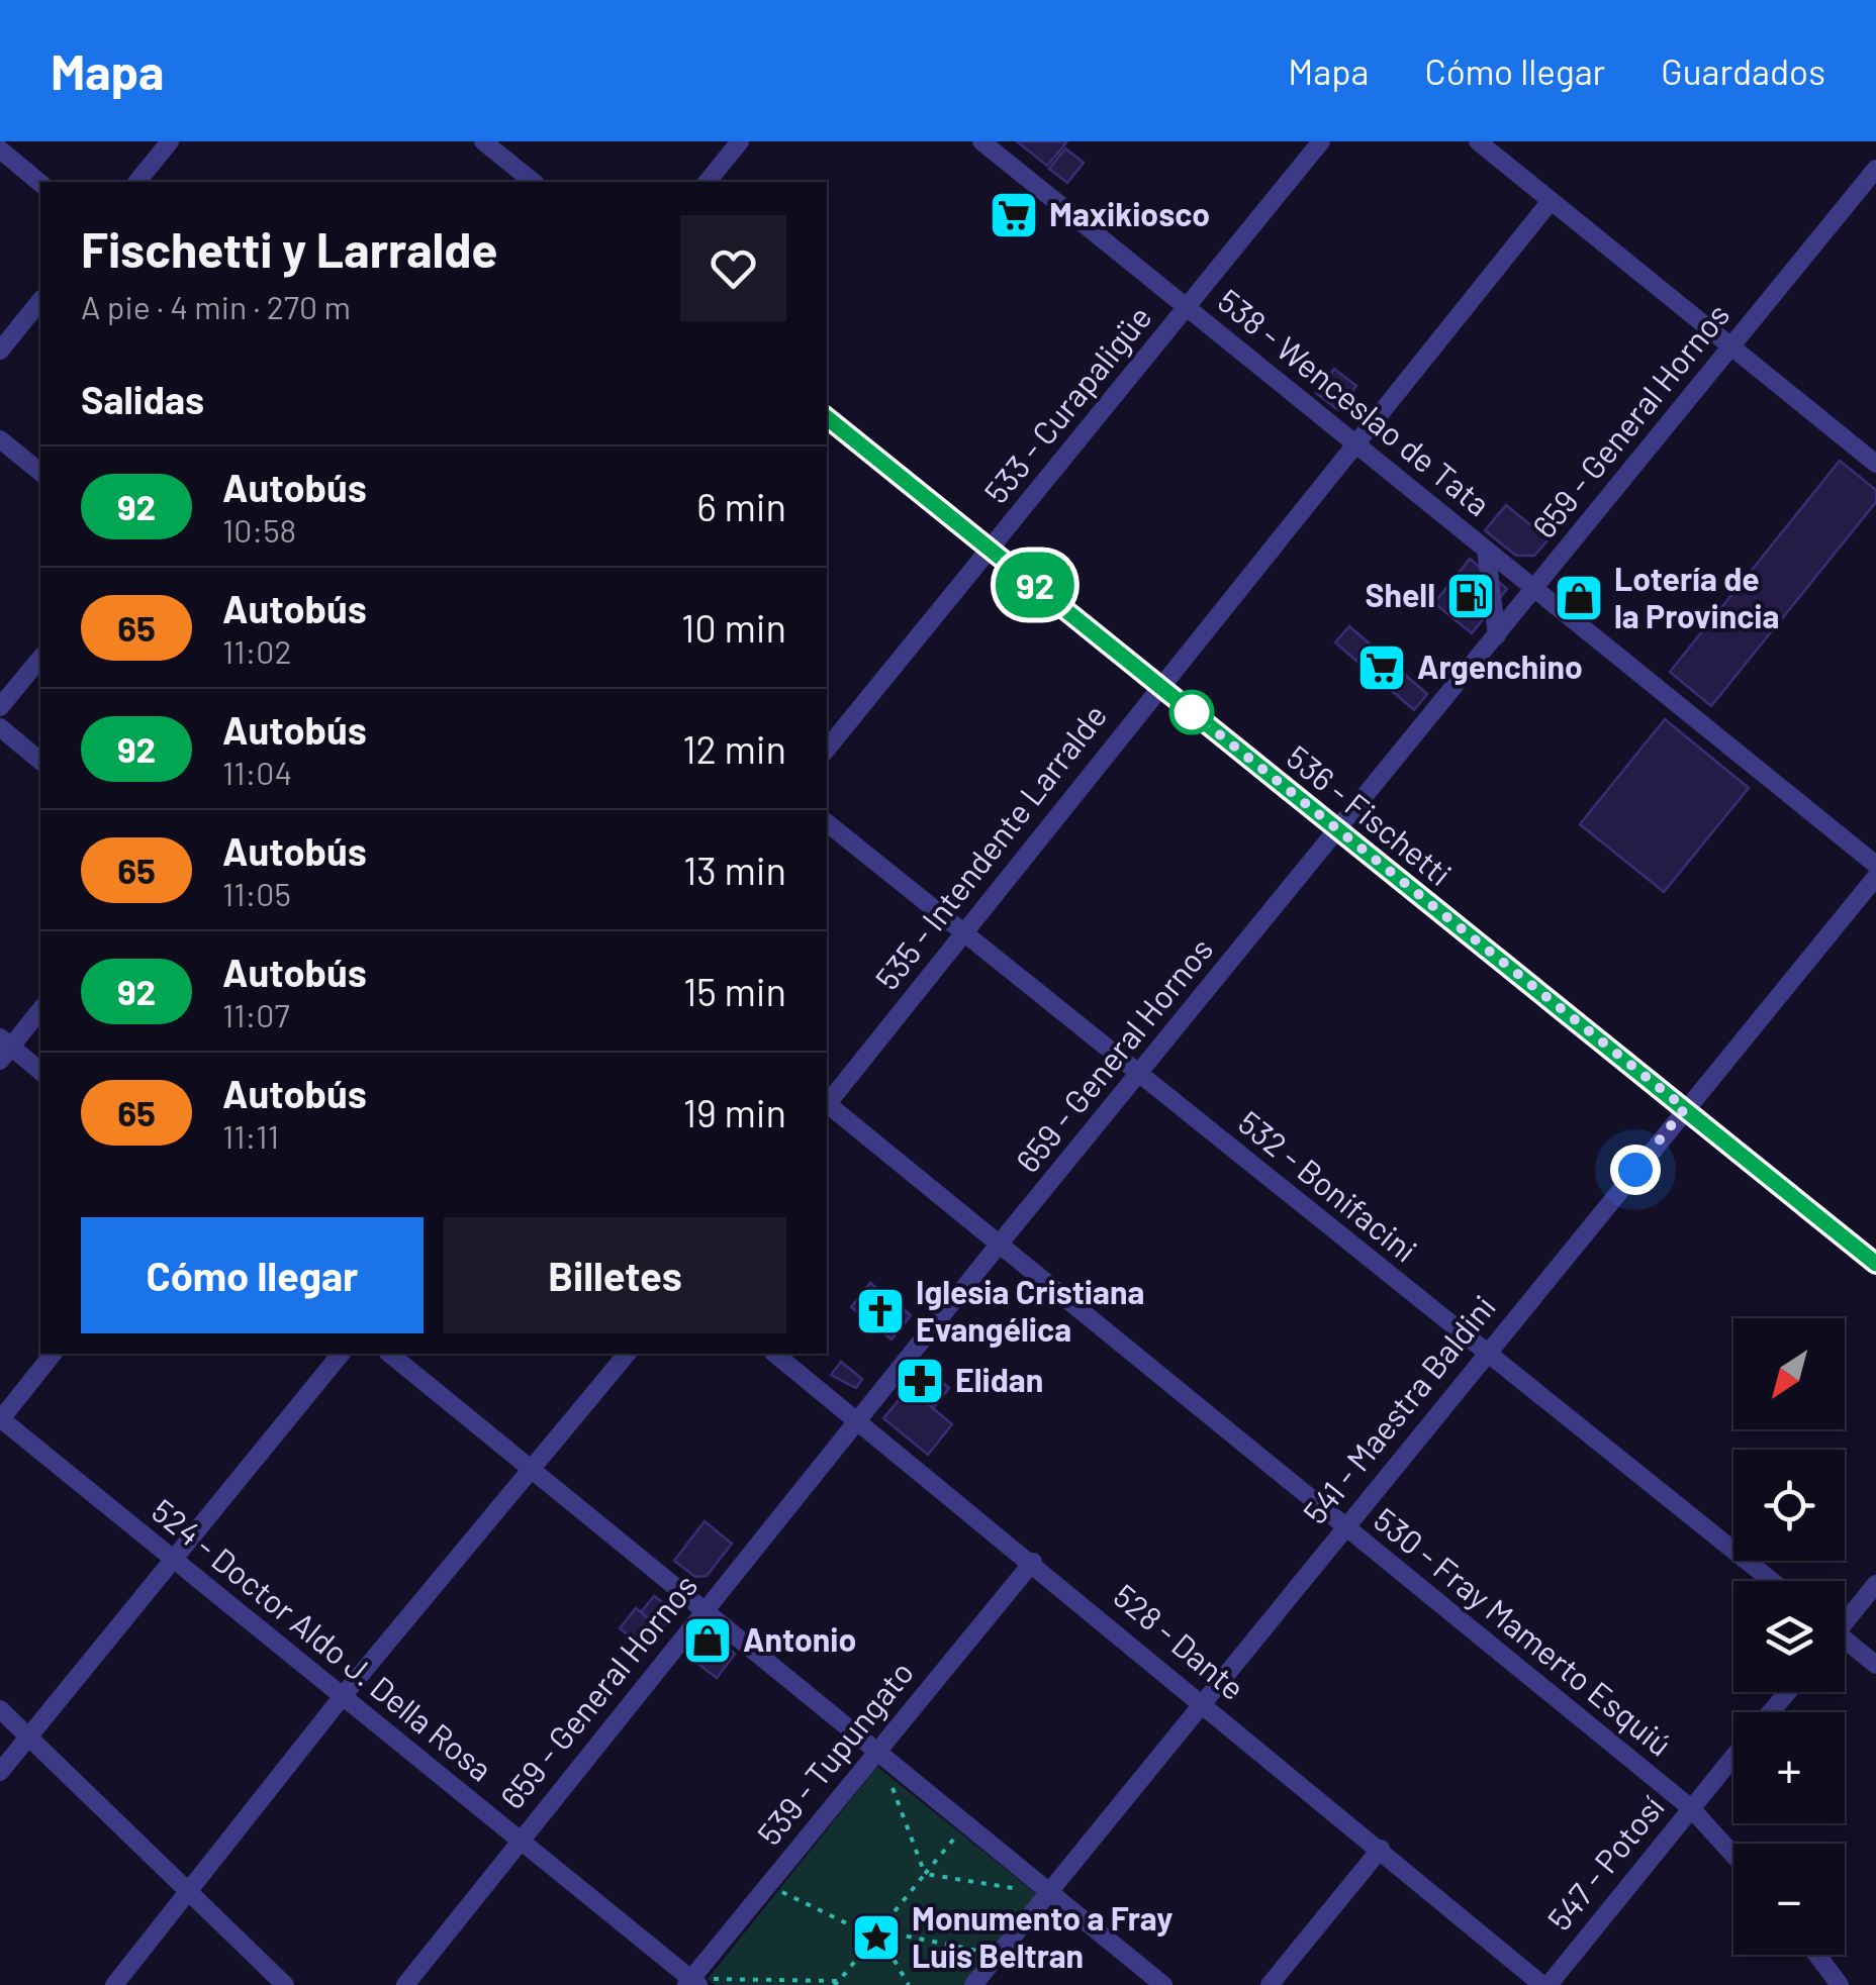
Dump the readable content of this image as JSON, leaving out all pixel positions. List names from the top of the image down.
{
  "streets": {
    "street": [
      "538 - Wenceslao de Tata",
      "533 - Curapaligüe",
      "659 - General Hornos",
      "536 - Fischetti",
      "535 - Intendente Larralde",
      "532 - Bonifacini",
      "541 - Maestra Baldini",
      "530 - Fray Mamerto Esquiú",
      "524 - Doctor Aldo J. Della Rosa",
      "528 - Dante",
      "539 - Tupungato",
      "547 - Potosí"
    ]
  },
  "crossings": [
    ["538 - Wenceslao de Tata", "533 - Curapaligüe"],
    ["538 - Wenceslao de Tata", "659 - General Hornos"],
    ["538 - Wenceslao de Tata", "535 - Intendente Larralde"],
    ["533 - Curapaligüe", "536 - Fischetti"],
    ["659 - General Hornos", "536 - Fischetti"],
    ["659 - General Hornos", "532 - Bonifacini"],
    ["659 - General Hornos", "530 - Fray Mamerto Esquiú"],
    ["659 - General Hornos", "524 - Doctor Aldo J. Della Rosa"],
    ["659 - General Hornos", "528 - Dante"],
    ["536 - Fischetti", "535 - Intendente Larralde"],
    ["536 - Fischetti", "541 - Maestra Baldini"],
    ["535 - Intendente Larralde", "532 - Bonifacini"],
    ["532 - Bonifacini", "541 - Maestra Baldini"],
    ["541 - Maestra Baldini", "530 - Fray Mamerto Esquiú"],
    ["541 - Maestra Baldini", "528 - Dante"],
    ["530 - Fray Mamerto Esquiú", "547 - Potosí"],
    ["524 - Doctor Aldo J. Della Rosa", "539 - Tupungato"],
    ["528 - Dante", "539 - Tupungato"],
    ["528 - Dante", "547 - Potosí"]
  ],
  "places": {
    "supermarket": ["Maxikiosco", "Argenchino"],
    "fuel station": ["Shell"],
    "shop": ["Lotería de la Provincia", "Antonio"],
    "church": ["Iglesia Cristiana Evangélica"],
    "pharmacy": ["Elidan"],
    "place": ["Monumento a Fray Luis Beltran"]
  },
  "lines": ["bus line 92"],
  "north": "bottom left",
  "page": {
    "header": "Mapa",
    "nav": ["Mapa", "Cómo llegar", "Guardados"],
    "on_map": "92",
    "heading": [
      ["Fischetti y Larralde", "A pie · 4 min · 270 m"],
      "Salidas"
    ],
    "list": [
      {
        "mark": "92",
        "name": "Autobús",
        "note": "10:58",
        "value": "6 min"
      },
      {
        "mark": "65",
        "name": "Autobús",
        "note": "11:02",
        "value": "10 min"
      },
      {
        "mark": "92",
        "name": "Autobús",
        "note": "11:04",
        "value": "12 min"
      },
      {
        "mark": "65",
        "name": "Autobús",
        "note": "11:05",
        "value": "13 min"
      },
      {
        "mark": "92",
        "name": "Autobús",
        "note": "11:07",
        "value": "15 min"
      },
      {
        "mark": "65",
        "name": "Autobús",
        "note": "11:11",
        "value": "19 min"
      }
    ],
    "buttons": ["Cómo llegar", "Billetes"],
    "map_buttons": ["+", "−"]
  }
}
